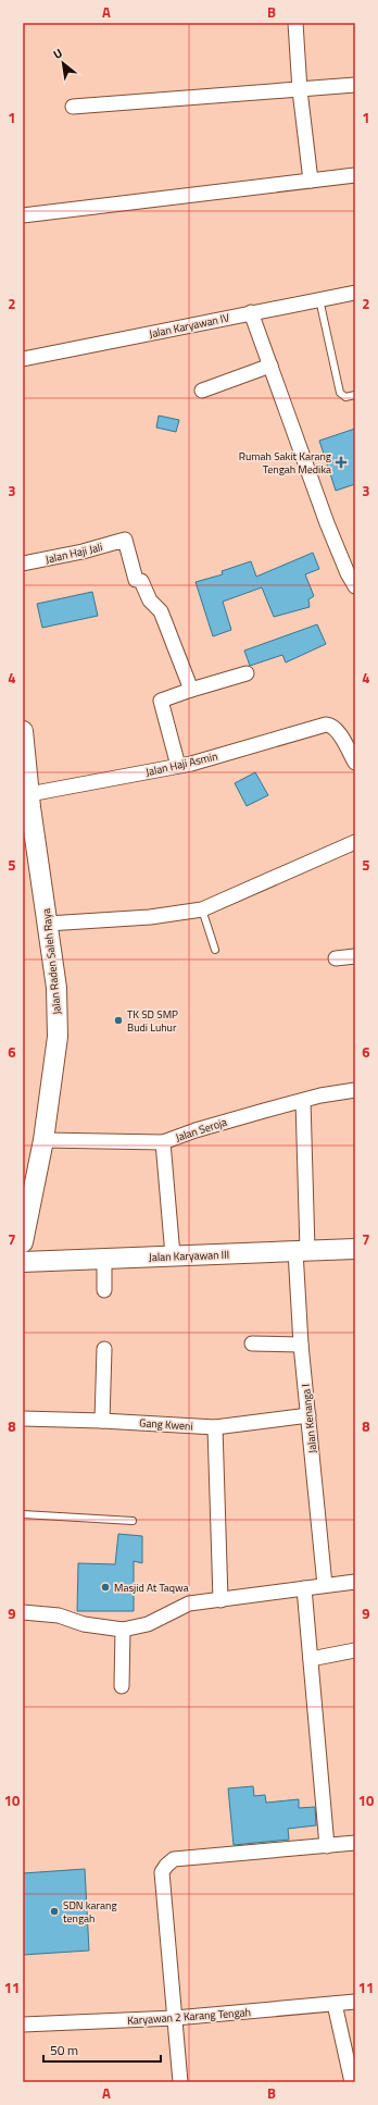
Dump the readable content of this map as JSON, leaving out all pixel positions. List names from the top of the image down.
{
  "streets": {
    "main road": ["Jalan Raden Saleh Raya", "Jalan Karyawan III"],
    "street": [
      "Jalan Karyawan IV",
      "Jalan Haji Jali",
      "Jalan Haji Asmin",
      "Jalan Seroja",
      "Jalan Kenanga I",
      "Gang Kweni",
      "Karyawan 2 Karang Tengah"
    ]
  },
  "crossings": [
    ["Jalan Haji Asmin", "Jalan Raden Saleh Raya"],
    ["Jalan Raden Saleh Raya", "Jalan Seroja"],
    ["Jalan Seroja", "Jalan Kenanga I"],
    ["Jalan Karyawan III", "Jalan Kenanga I"],
    ["Jalan Kenanga I", "Gang Kweni"]
  ],
  "places": {
    "health": ["Rumah Sakit Karang Tengah Medika"],
    "other": ["TK SD SMP Budi Luhur", "Masjid At Taqwa", "SDN karang tengah"]
  },
  "scale_bar": "50 m",
  "north": "top left",
  "grid": {
    "columns": ["A", "B"],
    "rows": [
      "1",
      "2",
      "3",
      "4",
      "5",
      "6",
      "7",
      "8",
      "9",
      "10",
      "11"
    ]
  }
}
